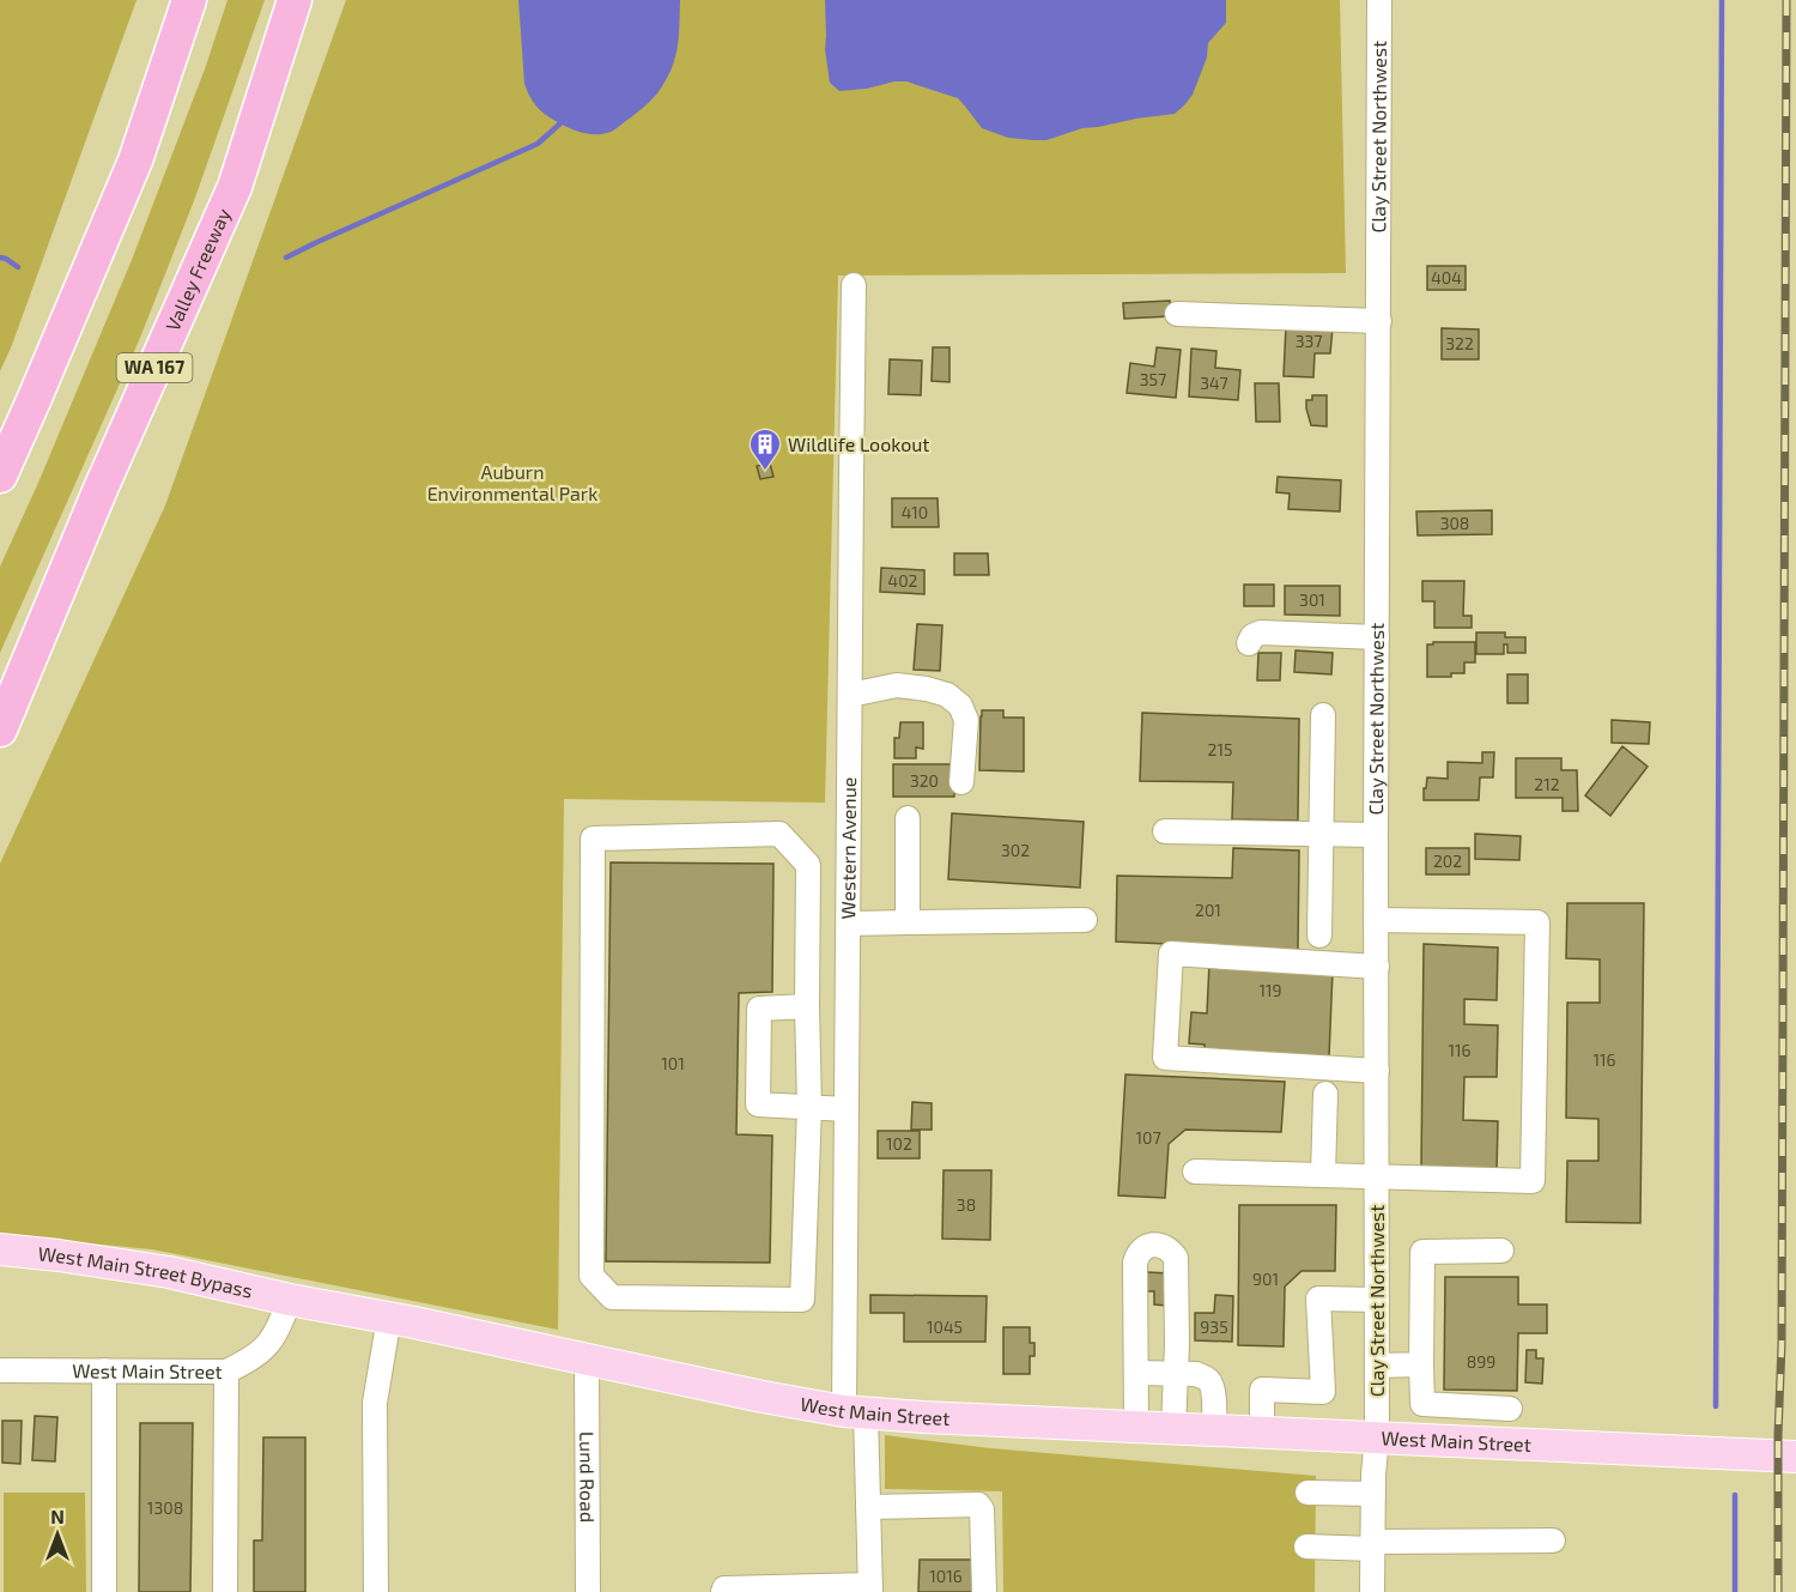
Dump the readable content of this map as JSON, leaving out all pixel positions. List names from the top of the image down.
{
  "streets": {
    "highway": ["Valley Freeway", "WA 167"],
    "main road": ["West Main Street Bypass", "West Main Street"],
    "street": ["Clay Street Northwest", "Western Avenue", "Lund Road"]
  },
  "crossings": [
    ["Clay Street Northwest", "West Main Street"],
    ["Western Avenue", "West Main Street"],
    ["West Main Street Bypass", "West Main Street"],
    ["West Main Street", "Lund Road"]
  ],
  "parks": ["Auburn Environmental Park"],
  "places": {
    "building": ["Wildlife Lookout"]
  },
  "house_numbers": [
    "404",
    "337",
    "322",
    "357",
    "347",
    "410",
    "308",
    "402",
    "301",
    "215",
    "320",
    "212",
    "302",
    "202",
    "201",
    "119",
    "116",
    "116",
    "101",
    "107",
    "102",
    "38",
    "901",
    "1045",
    "935",
    "899",
    "1308",
    "1016"
  ],
  "north": "top"
}
